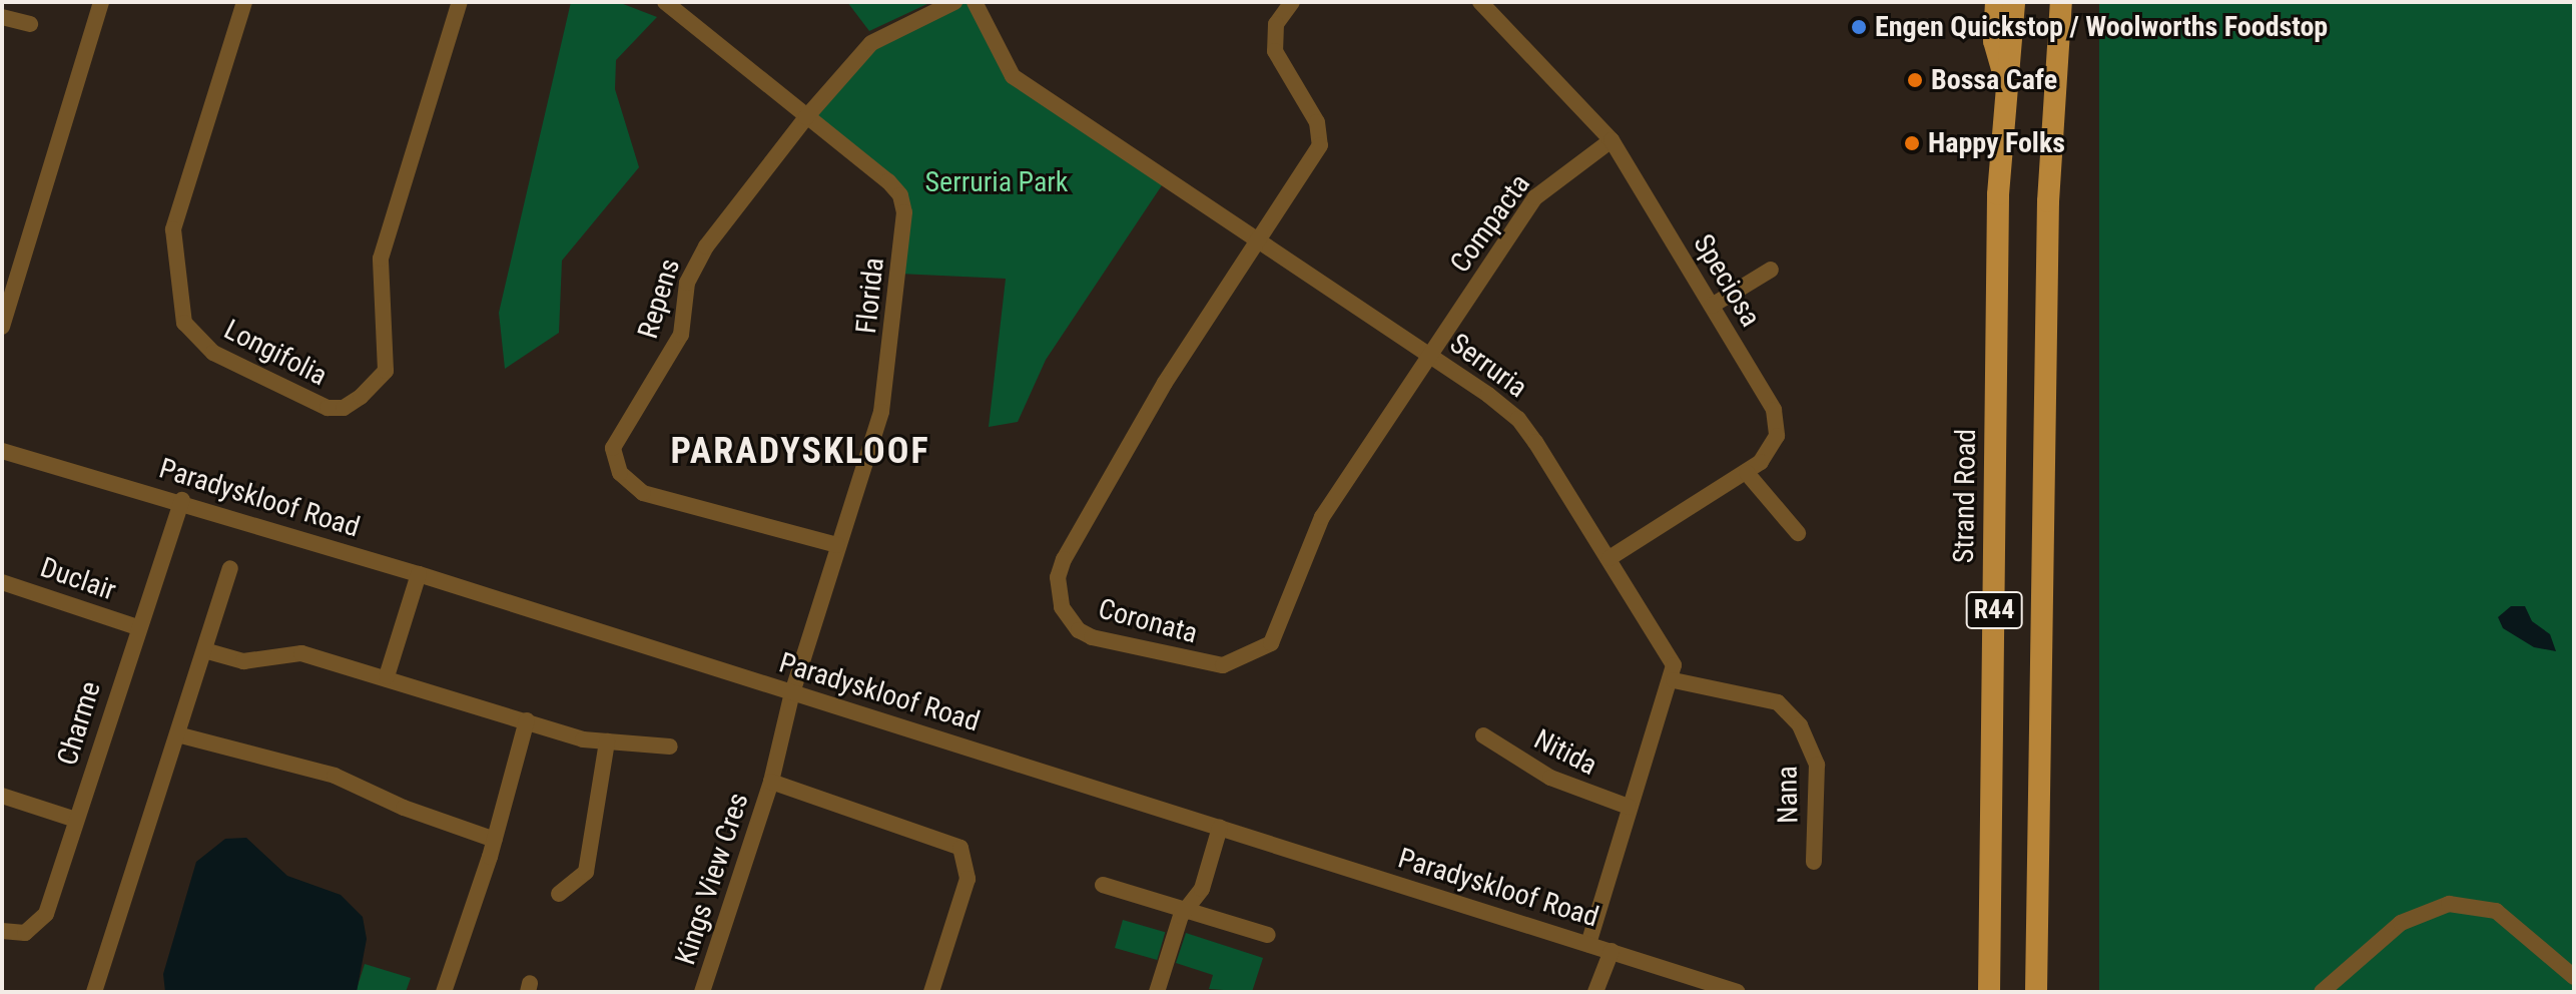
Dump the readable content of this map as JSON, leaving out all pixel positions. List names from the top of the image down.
{
  "streets": {
    "main road": ["Strand Road", "R44"],
    "street": [
      "Compacta",
      "Speciosa",
      "Florida",
      "Repens",
      "Longifolia",
      "Serruria",
      "Paradyskloof Road",
      "Duclair",
      "Coronata",
      "Charme",
      "Nitida",
      "Nana",
      "Kings View Cres"
    ]
  },
  "crossings": [
    ["Compacta", "Speciosa"],
    ["Compacta", "Serruria"],
    ["Compacta", "Coronata"],
    ["Speciosa", "Serruria"],
    ["Florida", "Repens"],
    ["Florida", "Paradyskloof Road"],
    ["Florida", "Kings View Cres"],
    ["Serruria", "Coronata"],
    ["Serruria", "Nana"],
    ["Paradyskloof Road", "Charme"],
    ["Paradyskloof Road", "Kings View Cres"],
    ["Duclair", "Charme"]
  ],
  "districts": ["PARADYSKLOOF"],
  "parks": ["Serruria Park"],
  "places": ["Engen Quickstop / Woolworths Foodstop", "Bossa Cafe", "Happy Folks"]
}
